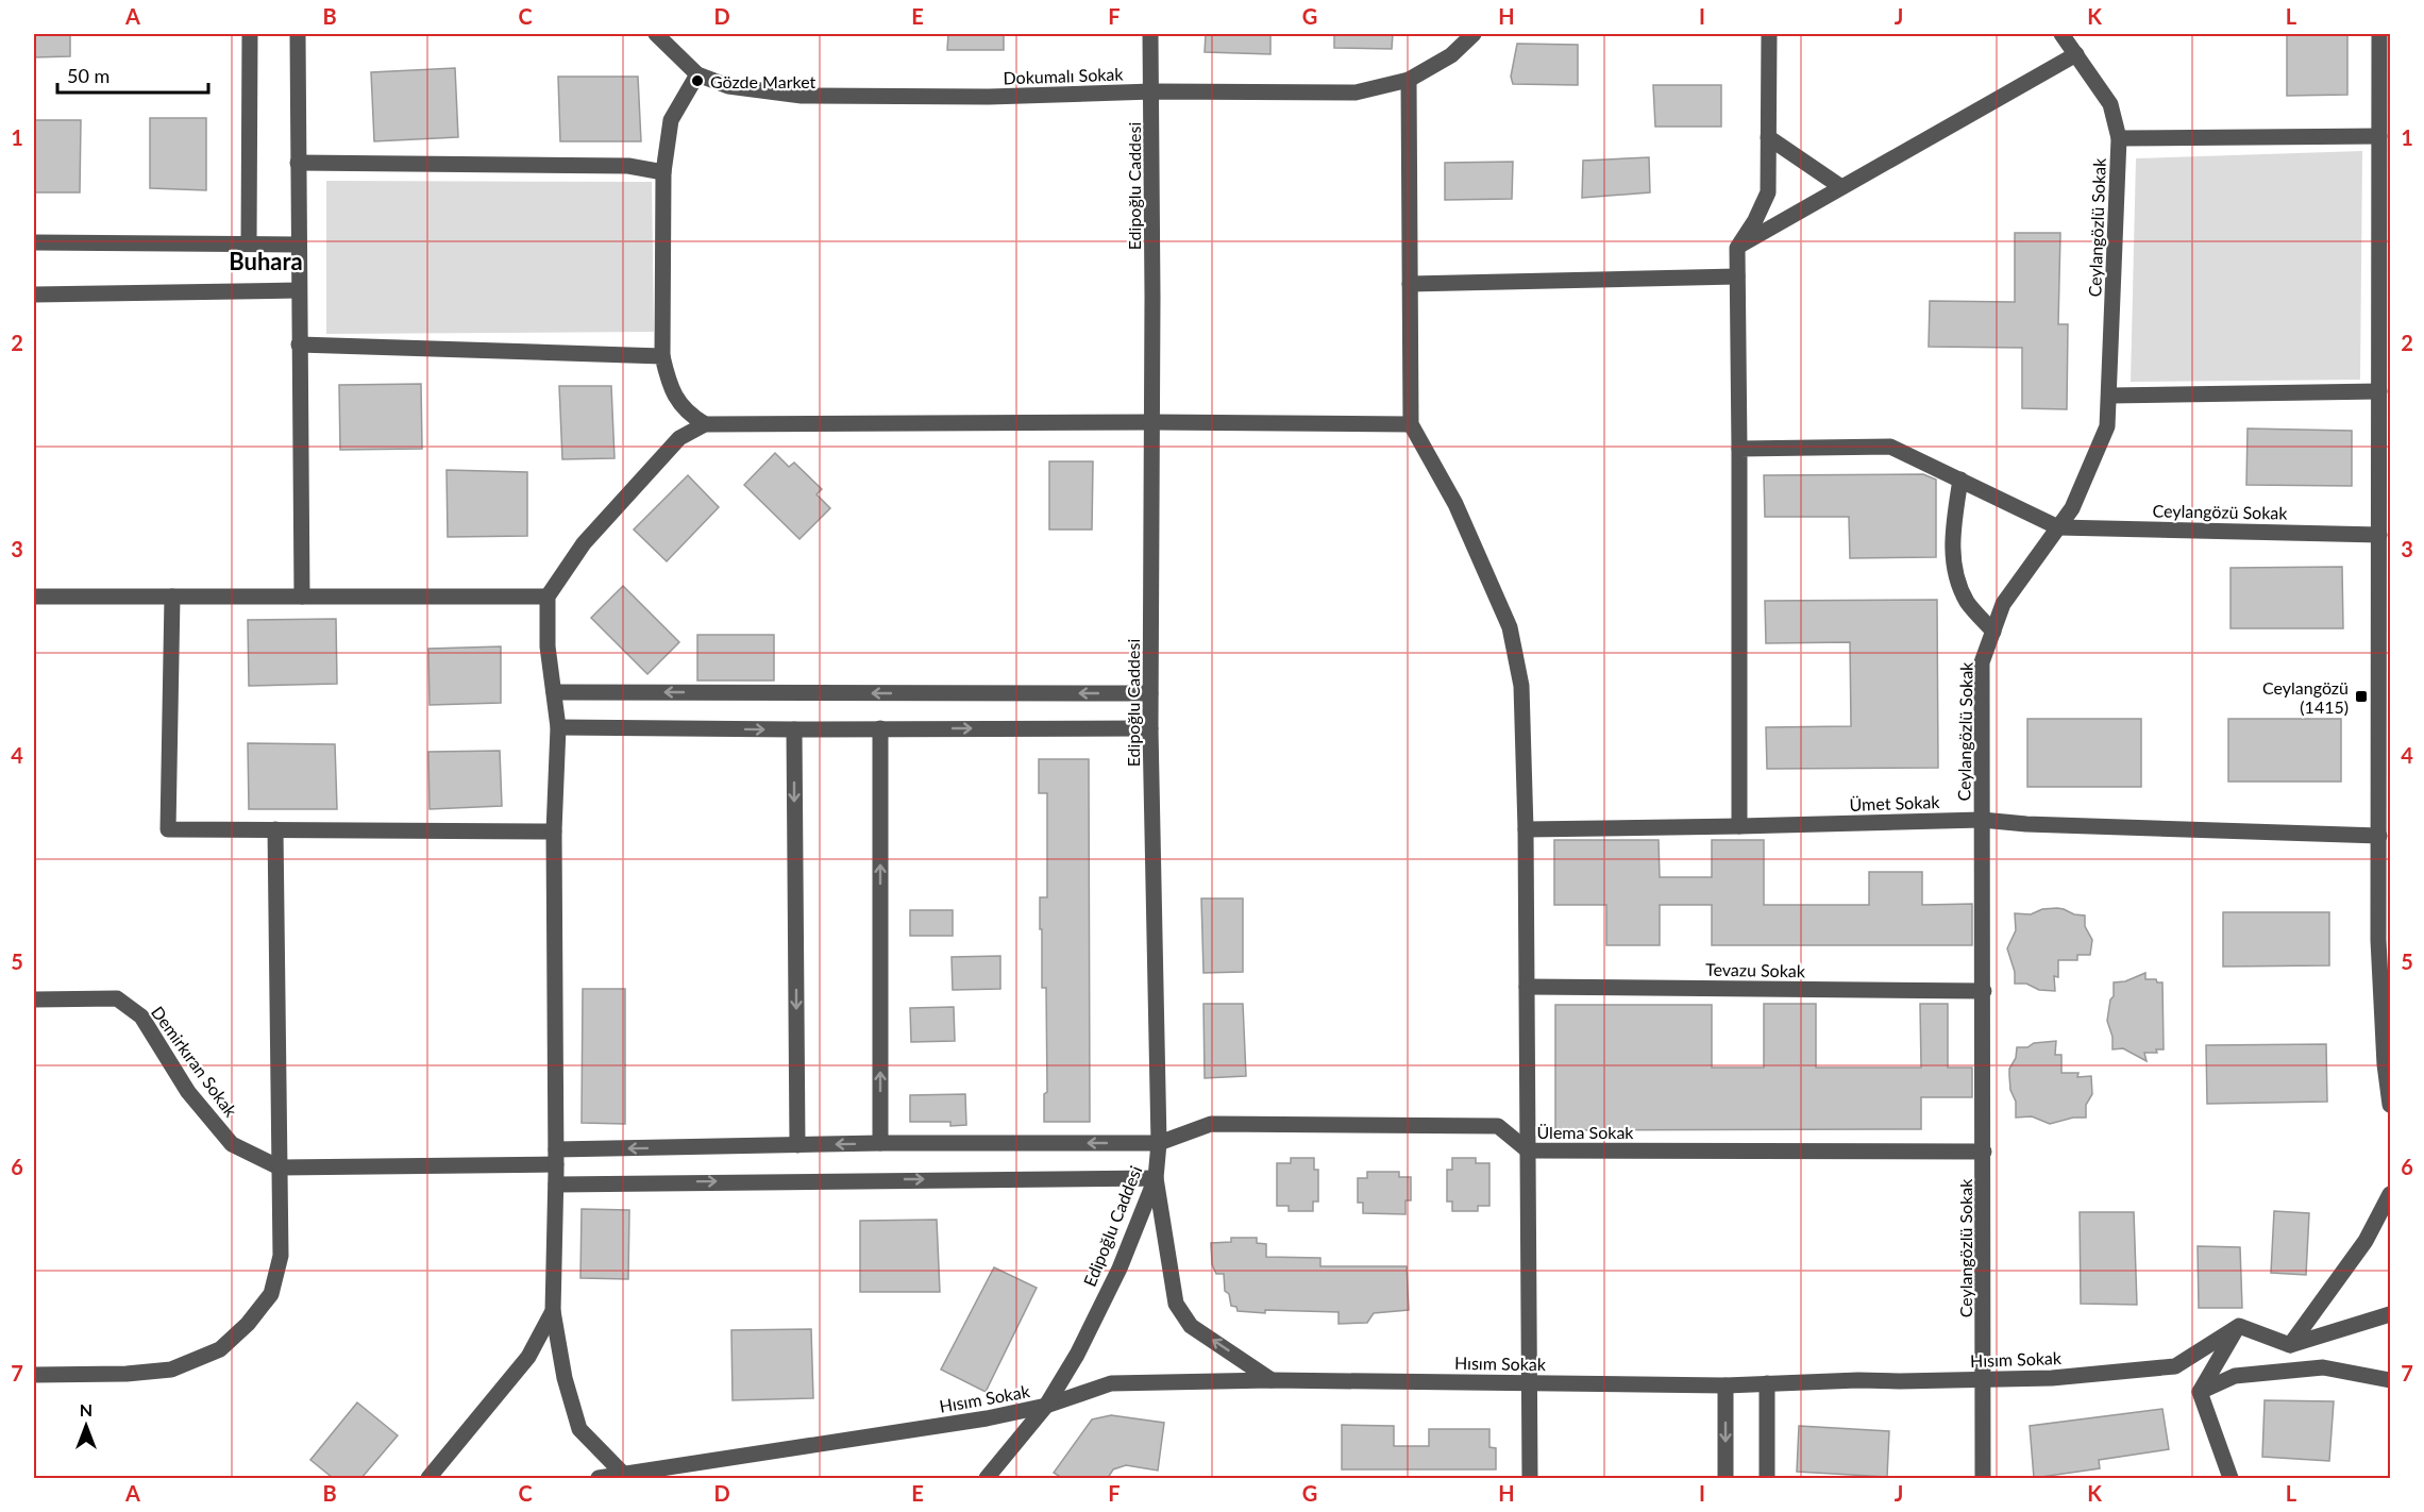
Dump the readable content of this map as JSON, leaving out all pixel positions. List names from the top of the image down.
{
  "streets": {
    "street": [
      "Dokumalı Sokak",
      "Edipoğlu Caddesi",
      "Ceylangözlü Sokak",
      "Ceylangözü Sokak",
      "Ümet Sokak",
      "Tevazu Sokak",
      "Demirkıran Sokak",
      "Ülema Sokak",
      "Hısım Sokak"
    ]
  },
  "crossings": [
    ["Dokumalı Sokak", "Edipoğlu Caddesi"],
    ["Edipoğlu Caddesi", "Ülema Sokak"],
    ["Edipoğlu Caddesi", "Hısım Sokak"],
    ["Ceylangözlü Sokak", "Ceylangözü Sokak"],
    ["Ceylangözlü Sokak", "Ümet Sokak"],
    ["Ceylangözlü Sokak", "Tevazu Sokak"],
    ["Ceylangözlü Sokak", "Ülema Sokak"],
    ["Ceylangözlü Sokak", "Hısım Sokak"],
    ["Demirkıran Sokak", "Ülema Sokak"]
  ],
  "districts": ["Buhara"],
  "places": {
    "other": ["Gözde Market"],
    "transit": ["Ceylangözü (1415)"]
  },
  "scale_bar": "50 m",
  "north": "top",
  "grid": {
    "columns": [
      "A",
      "B",
      "C",
      "D",
      "E",
      "F",
      "G",
      "H",
      "I",
      "J",
      "K",
      "L"
    ],
    "rows": [
      "1",
      "2",
      "3",
      "4",
      "5",
      "6",
      "7"
    ]
  }
}
